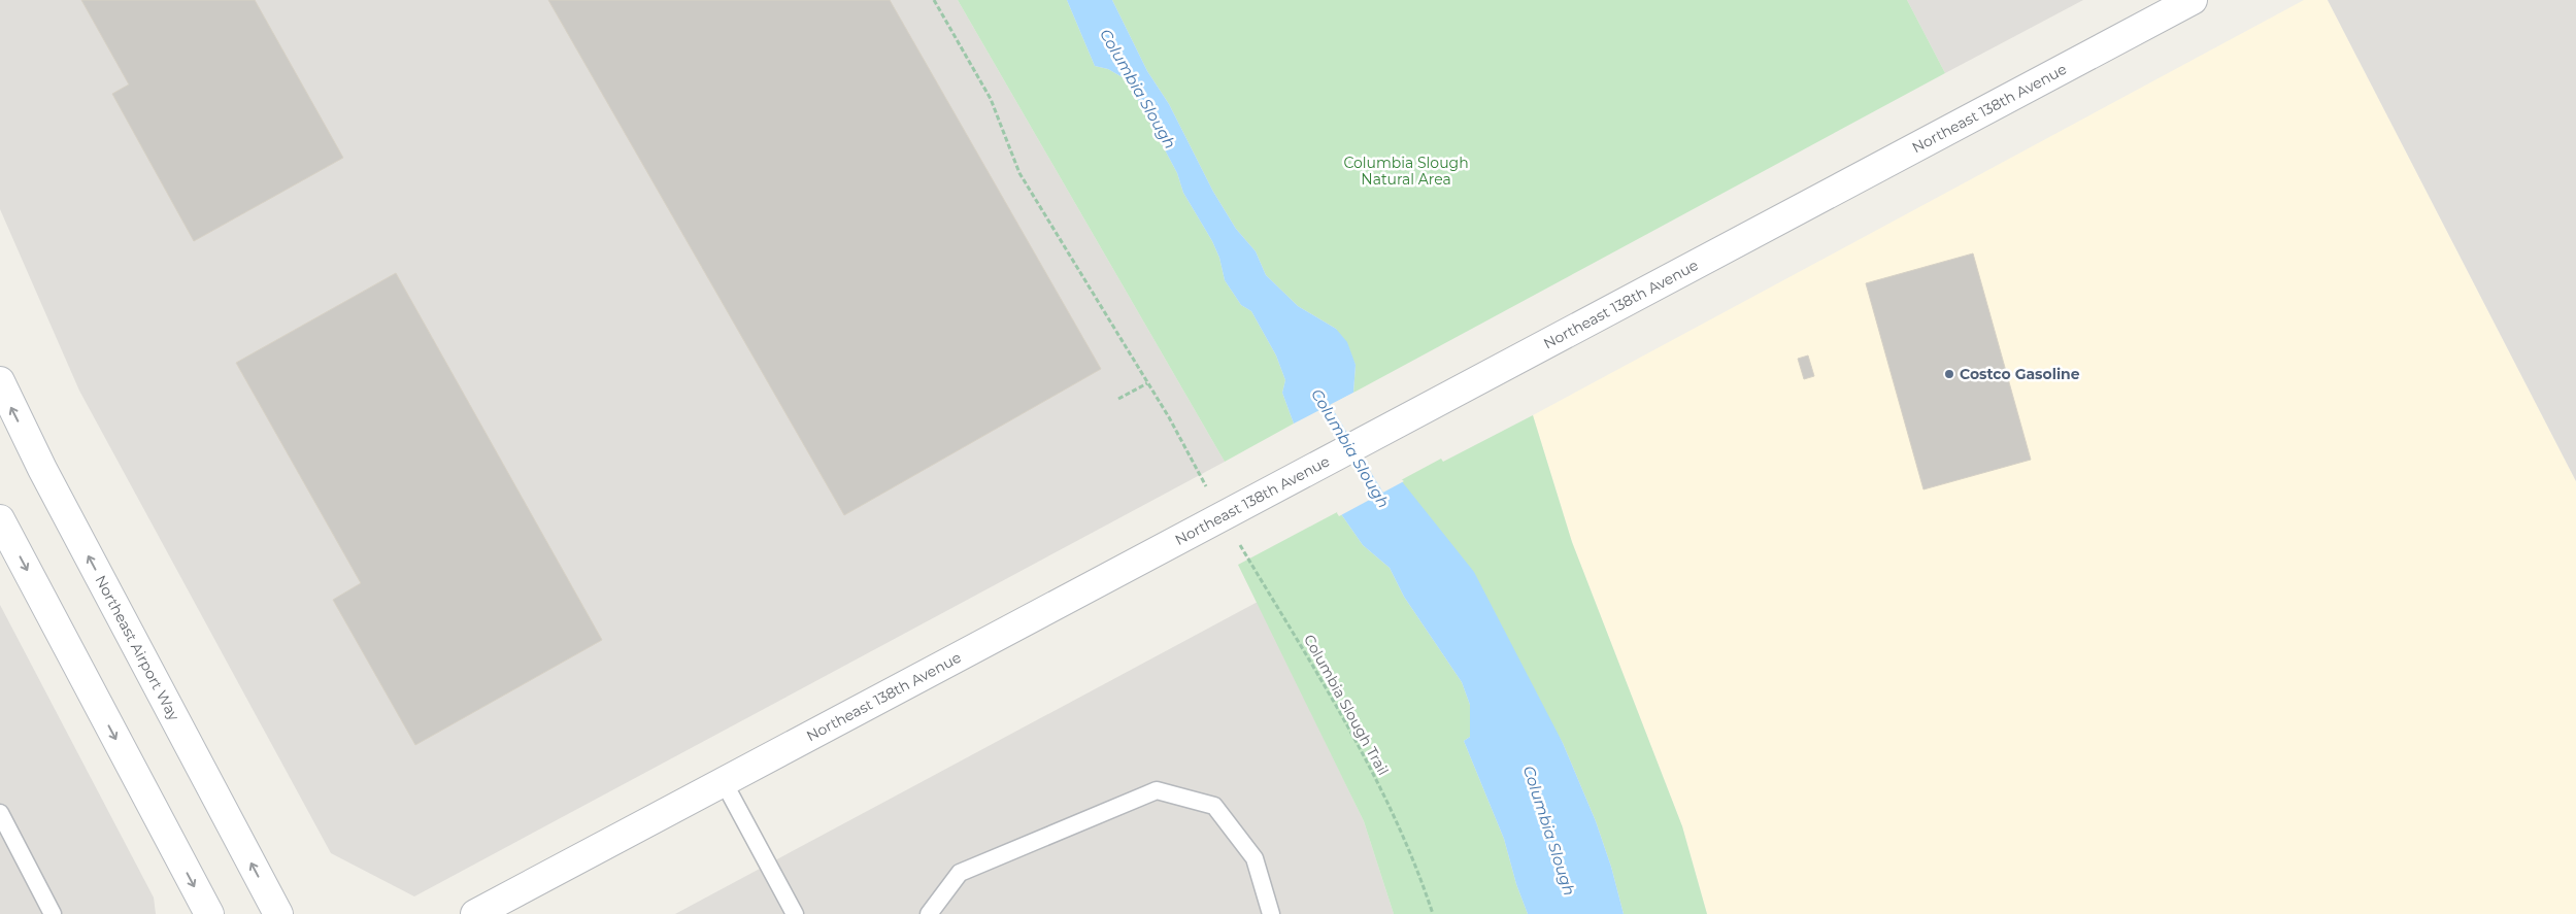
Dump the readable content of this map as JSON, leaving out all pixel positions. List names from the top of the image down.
{
  "streets": {
    "street": ["Northeast 138th Avenue", "Northeast Airport Way"],
    "path": ["Columbia Slough Trail"]
  },
  "crossings": [
    ["Northeast 138th Avenue", "Columbia Slough Trail"]
  ],
  "water": ["Columbia Slough"],
  "parks": ["Columbia Slough Natural Area"],
  "places": ["Costco Gasoline"]
}
